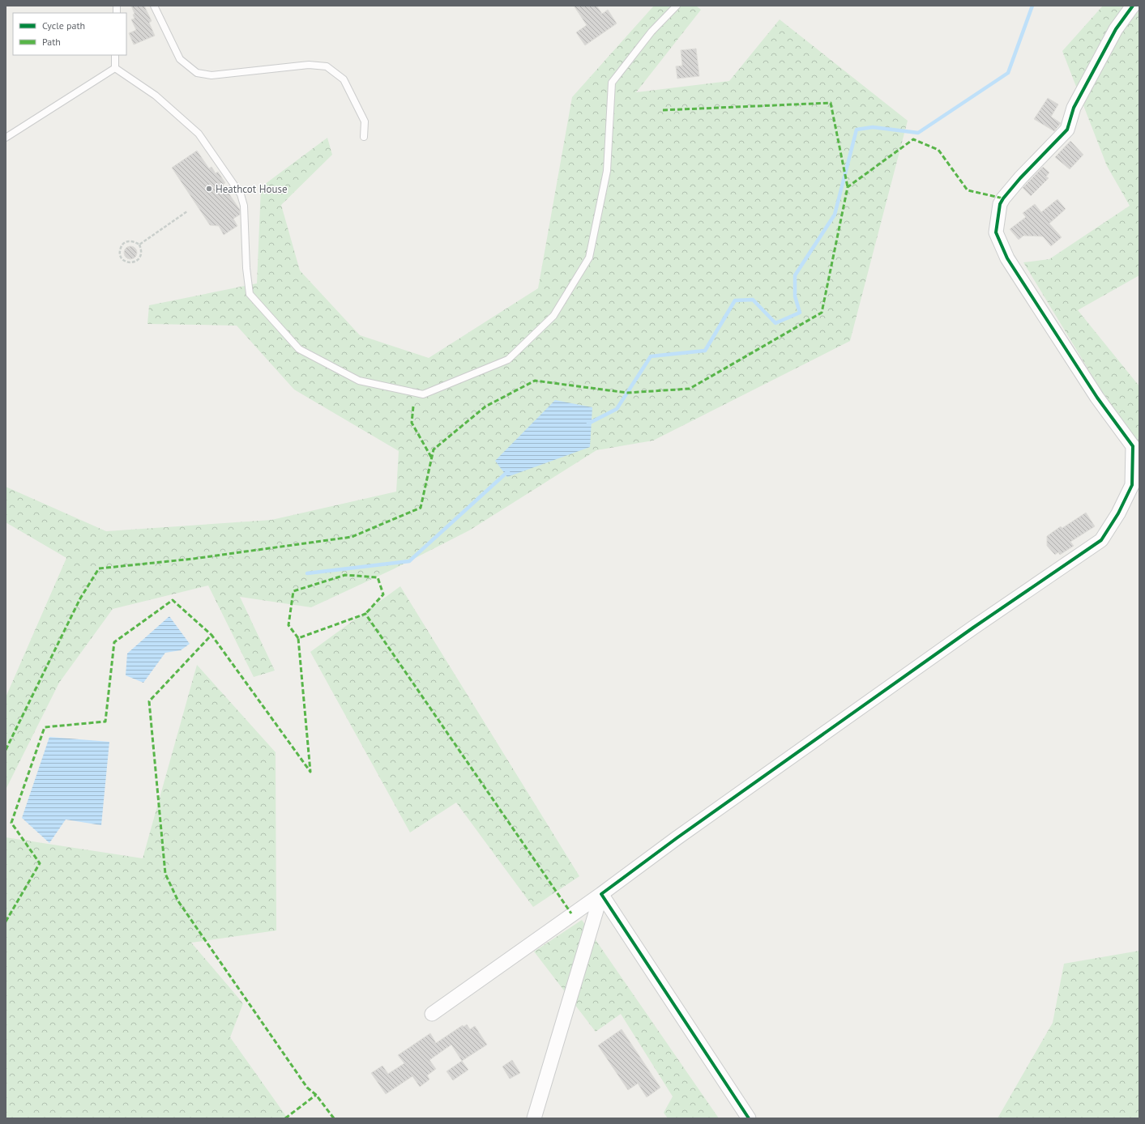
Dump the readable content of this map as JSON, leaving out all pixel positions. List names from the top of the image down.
{
  "places": ["Heathcot House"],
  "legend": ["Cycle path", "Path"]
}
